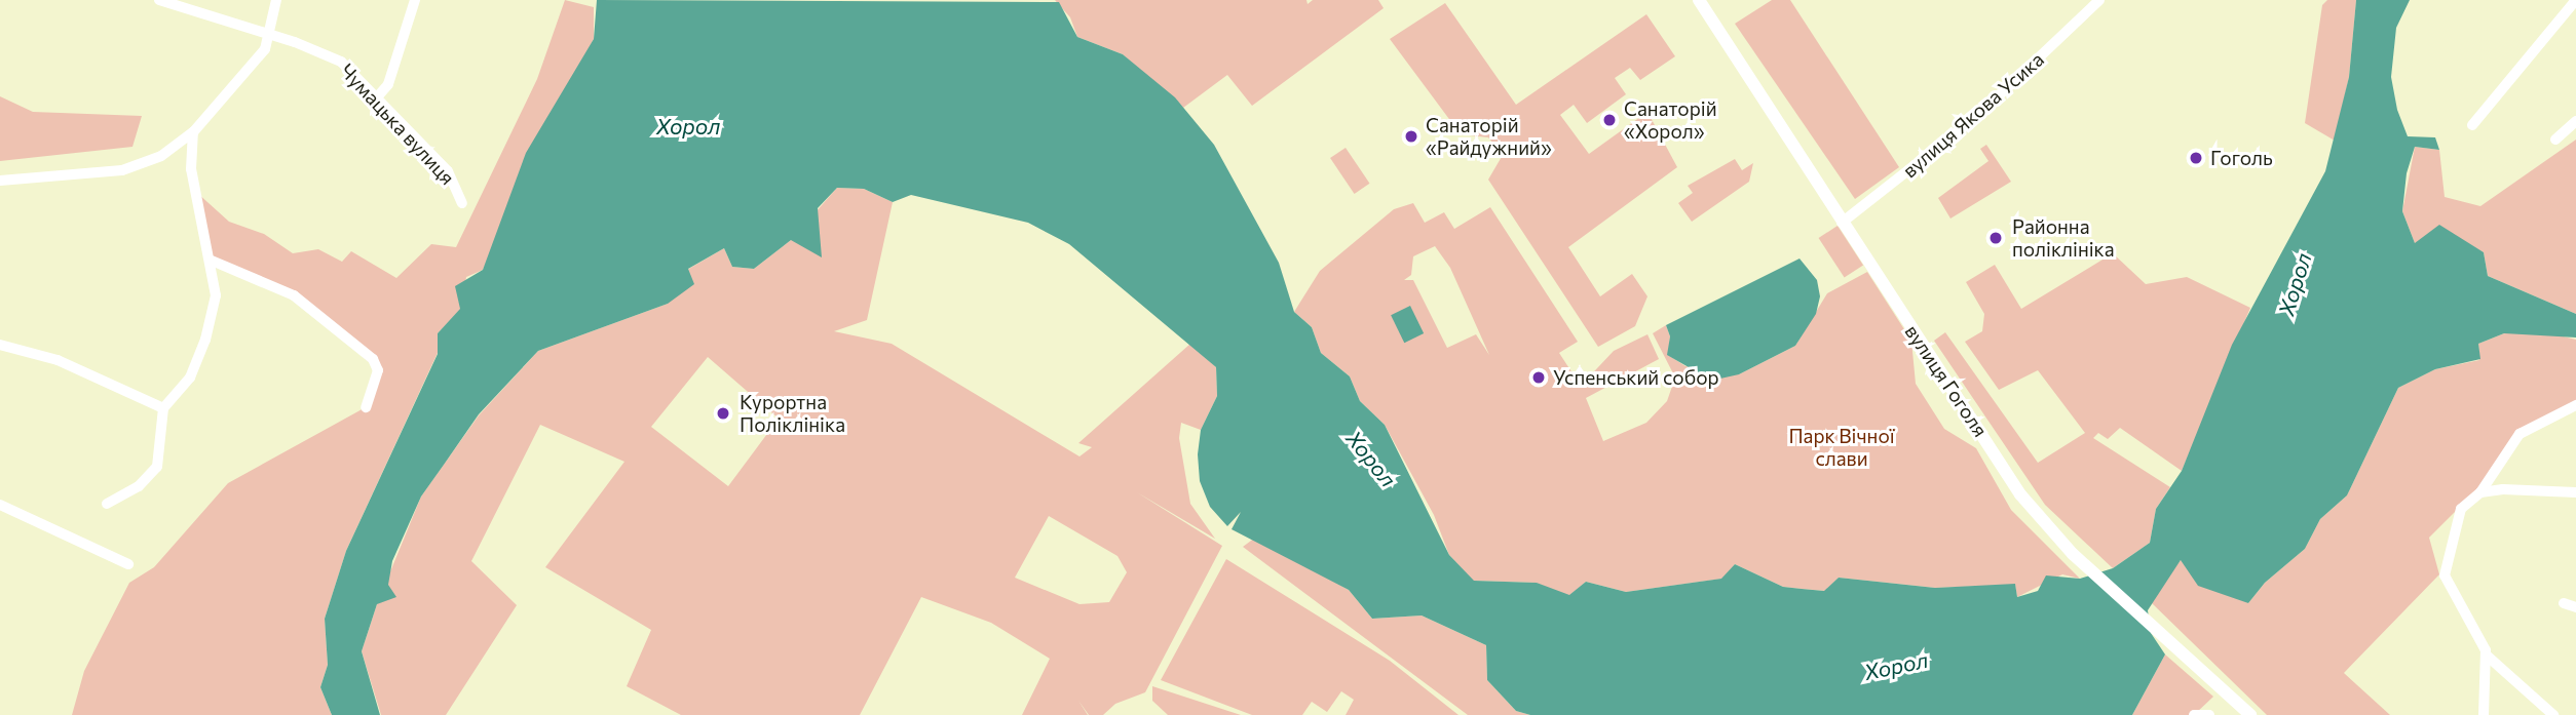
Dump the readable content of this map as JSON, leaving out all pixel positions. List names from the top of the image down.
{
  "streets": {
    "street": ["вулиця Якова Усика", "Чумацька вулиця", "вулиця Гоголя"]
  },
  "crossings": [
    ["вулиця Якова Усика", "вулиця Гоголя"]
  ],
  "water": ["Хорол"],
  "parks": ["Парк Вічної слави"],
  "places": [
    "Санаторій «Хорол»",
    "Санаторій «Райдужний»",
    "Гоголь",
    "Районна поліклініка",
    "Успенський собор",
    "Курортна Поліклініка"
  ]
}
